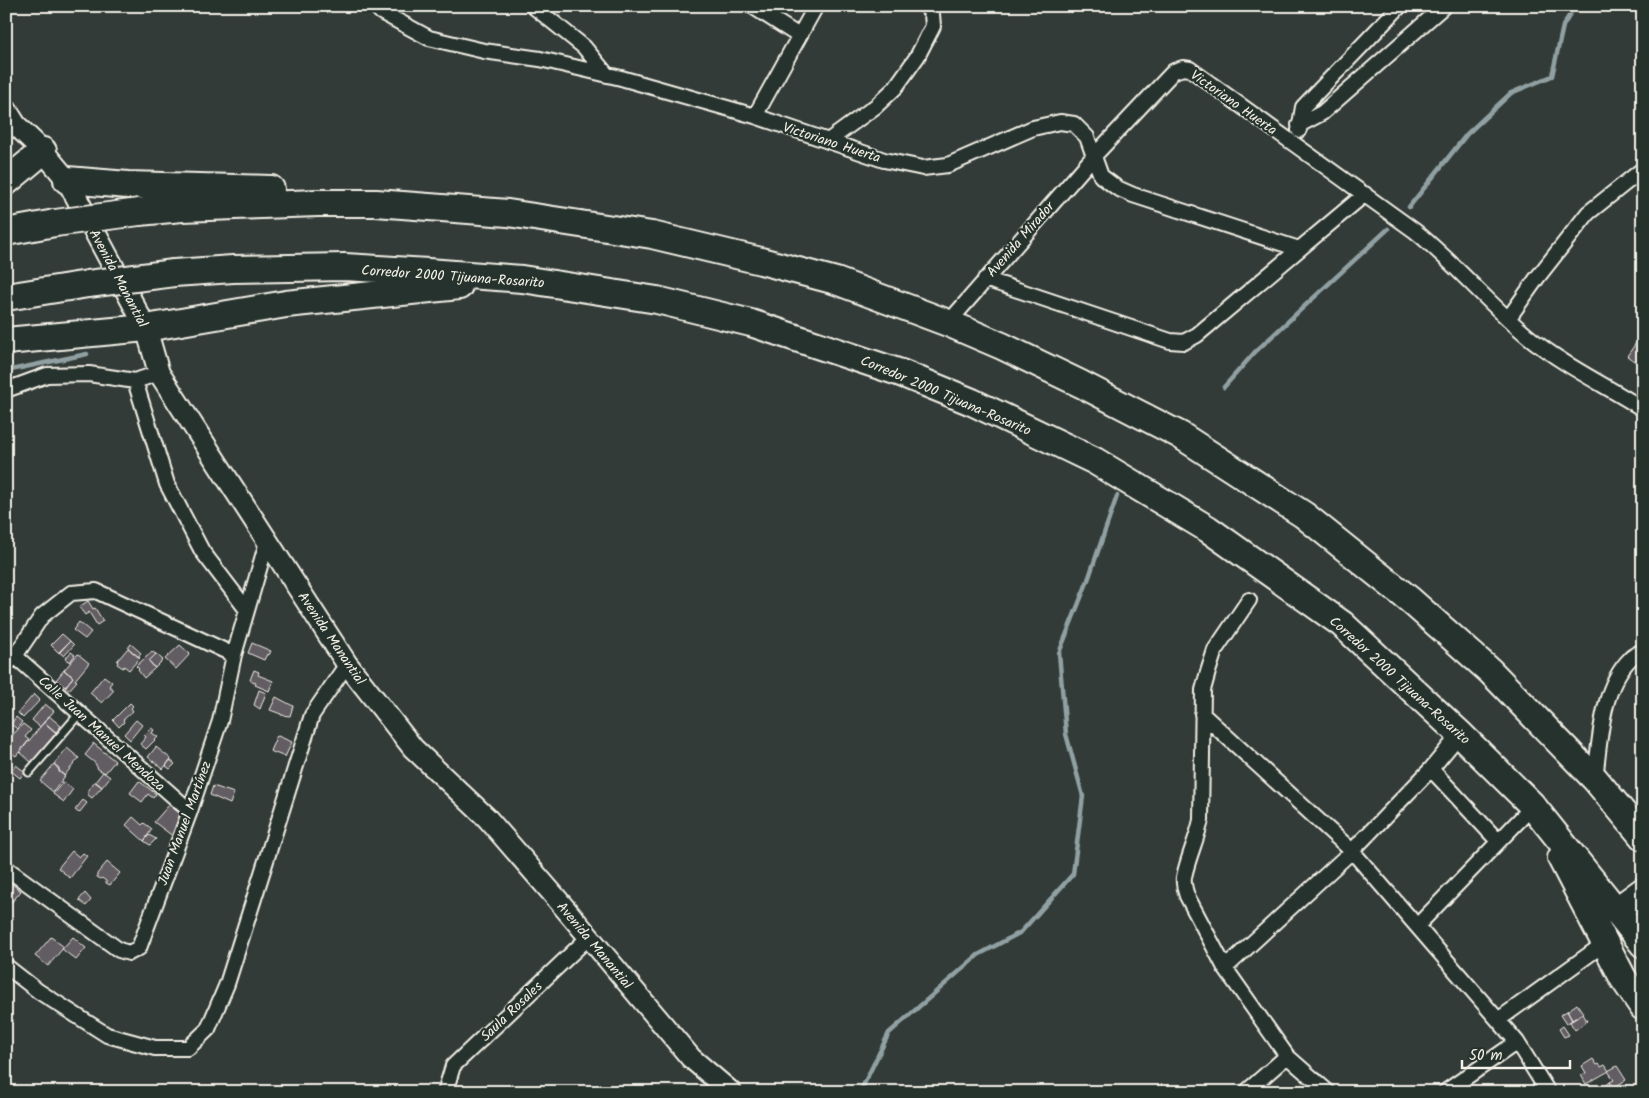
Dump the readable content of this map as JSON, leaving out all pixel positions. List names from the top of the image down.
{
  "streets": {
    "highway": ["Corredor 2000 Tijuana-Rosarito"],
    "main road": ["Avenida Manantial"],
    "street": [
      "Victoriano Huerta",
      "Avenida Mirador",
      "Calle Juan Manuel Mendoza",
      "Juan Manuel Martínez",
      "Saula Rosales"
    ]
  },
  "crossings": [
    ["Victoriano Huerta", "Avenida Mirador"],
    ["Avenida Manantial", "Juan Manuel Martínez"],
    ["Avenida Manantial", "Saula Rosales"],
    ["Calle Juan Manuel Mendoza", "Juan Manuel Martínez"]
  ],
  "scale_bar": "50 m"
}
